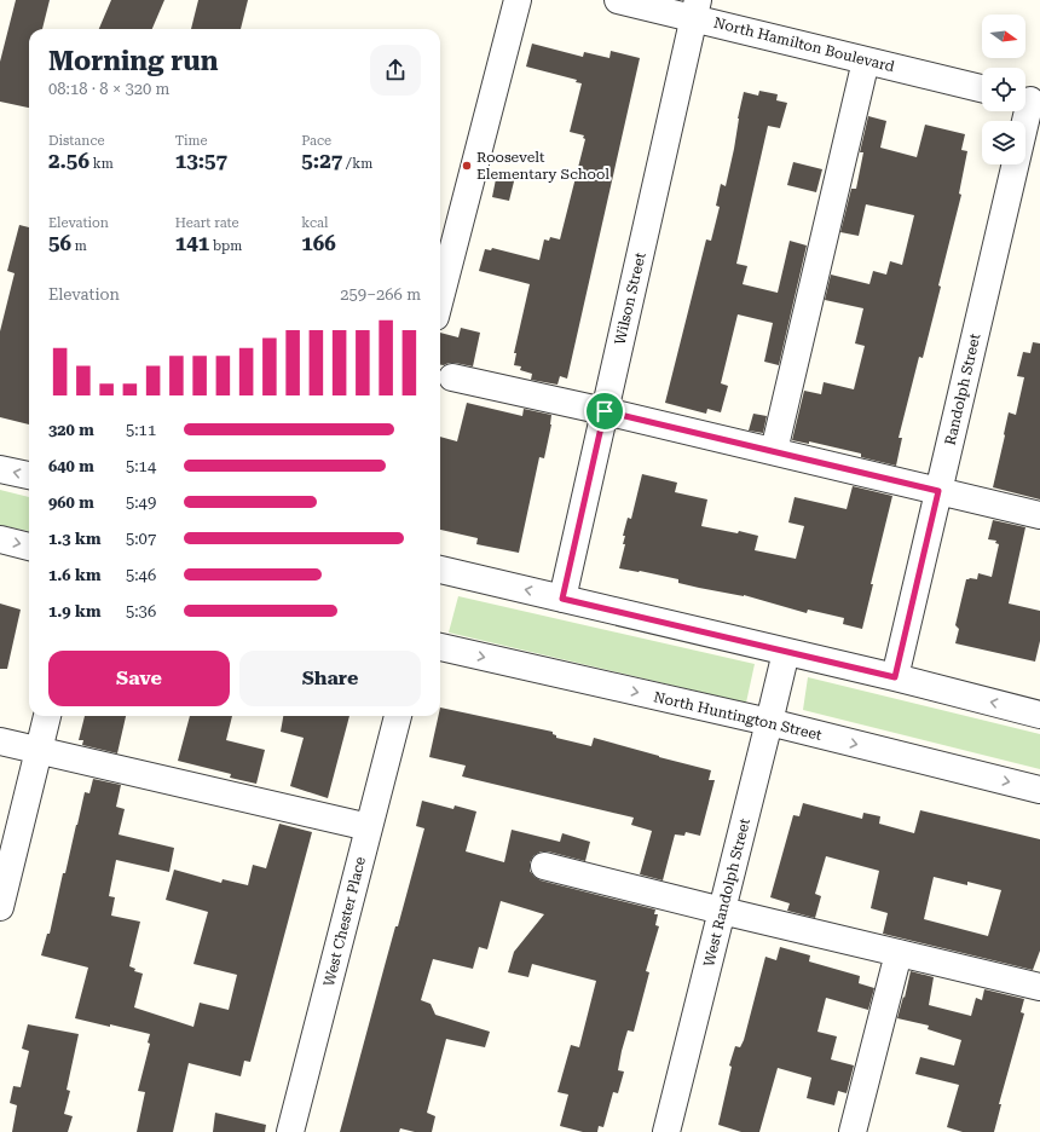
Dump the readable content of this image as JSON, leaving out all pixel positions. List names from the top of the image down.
{
  "streets": {
    "street": [
      "North Hamilton Boulevard",
      "Wilson Street",
      "Randolph Street",
      "North Huntington Street",
      "West Randolph Street",
      "West Chester Place"
    ]
  },
  "crossings": [
    ["North Hamilton Boulevard", "Wilson Street"],
    ["North Huntington Street", "West Randolph Street"]
  ],
  "places": ["Roosevelt Elementary School"],
  "north": "right",
  "page": {
    "heading": ["Morning run", "08:18 · 8 × 320 m"],
    "stats": [
      ["Distance", "2.56 km"],
      ["Time", "13:57"],
      ["Pace", "5:27 /km"],
      ["Elevation", "56 m"],
      ["Heart rate", "141 bpm"],
      ["kcal", "166"]
    ],
    "chart": ["Elevation", "259–266 m"],
    "list": [
      {
        "name": "320 m",
        "note": "5:11"
      },
      {
        "name": "640 m",
        "note": "5:14"
      },
      {
        "name": "960 m",
        "note": "5:49"
      },
      {
        "name": "1.3 km",
        "note": "5:07"
      },
      {
        "name": "1.6 km",
        "note": "5:46"
      },
      {
        "name": "1.9 km",
        "note": "5:36"
      }
    ],
    "buttons": ["Save", "Share"]
  }
}
